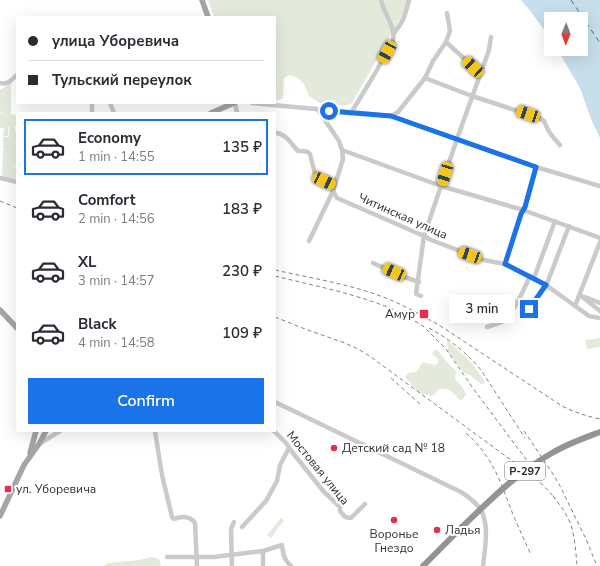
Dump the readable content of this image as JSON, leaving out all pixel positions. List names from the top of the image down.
{
  "streets": {
    "highway": ["Р-297"],
    "street": ["Читинская улица", "Мостовая улица"]
  },
  "places": {
    "transit": ["Амур", "ул. Уборевича"],
    "other": ["Детский сад № 18", "Воронье Гнездо", "Ладья"]
  },
  "north": "bottom",
  "page": {
    "banner": ["улица Уборевича", "Тульский переулок"],
    "list": [
      {
        "name": "Economy",
        "note": "1 min · 14:55",
        "value": "135 ₽"
      },
      {
        "name": "Comfort",
        "note": "2 min · 14:56",
        "value": "183 ₽"
      },
      {
        "name": "XL",
        "note": "3 min · 14:57",
        "value": "230 ₽"
      },
      {
        "name": "Black",
        "note": "4 min · 14:58",
        "value": "109 ₽"
      }
    ],
    "bubble": "3 min",
    "buttons": "Confirm"
  }
}
